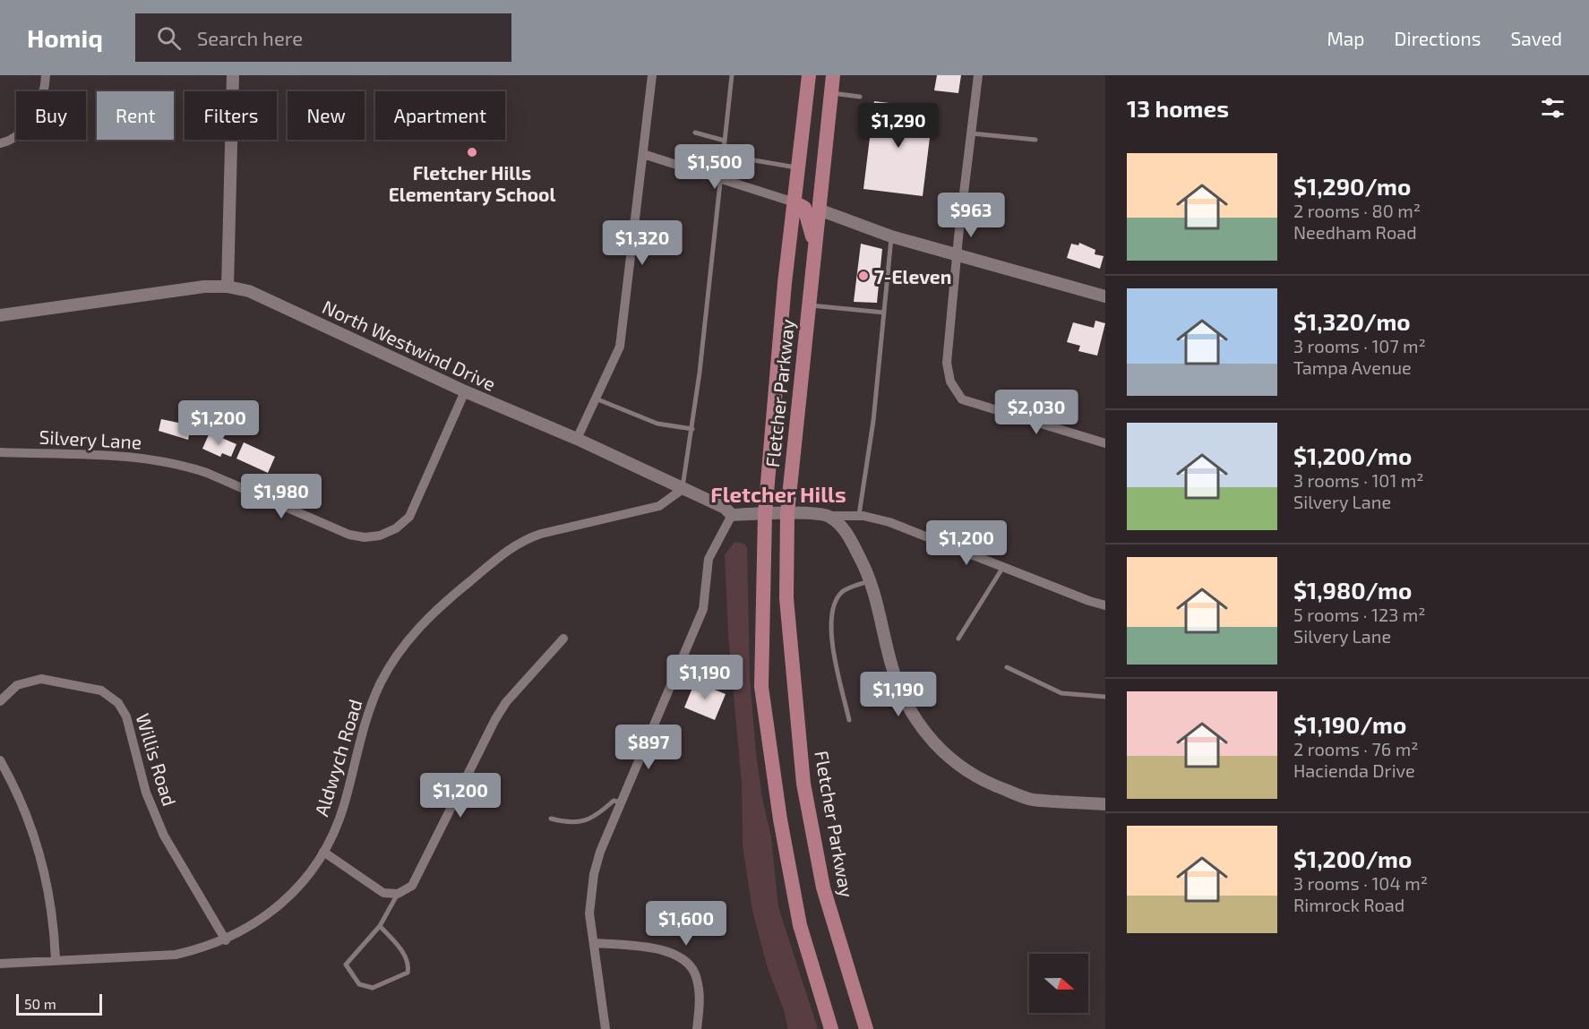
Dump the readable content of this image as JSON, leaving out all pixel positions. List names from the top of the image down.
{
  "streets": {
    "main road": ["Fletcher Parkway"],
    "street": [
      "North Westwind Drive",
      "Silvery Lane",
      "Aldwych Road",
      "Willis Road"
    ]
  },
  "crossings": [
    ["North Westwind Drive", "Silvery Lane"],
    ["North Westwind Drive", "Aldwych Road"],
    ["Aldwych Road", "Willis Road"]
  ],
  "districts": ["Fletcher Hills"],
  "places": ["Fletcher Hills Elementary School", "7-Eleven"],
  "scale_bar": "50 m",
  "north": "right",
  "page": {
    "header": "Homiq",
    "search": "Search here",
    "nav": ["Map", "Directions", "Saved"],
    "heading": "13 homes",
    "chip": [
      "Buy",
      "Rent",
      "Filters",
      "New",
      "Apartment"
    ],
    "price": [
      "$1,290",
      "$1,500",
      "$963",
      "$1,320",
      "$2,030",
      "$1,200",
      "$1,980",
      "$1,200",
      "$1,190",
      "$1,190",
      "$897",
      "$1,200",
      "$1,600"
    ],
    "list": [
      {
        "name": "$1,290/mo",
        "note": "2 rooms · 80 m² · Needham Road"
      },
      {
        "name": "$1,320/mo",
        "note": "3 rooms · 107 m² · Tampa Avenue"
      },
      {
        "name": "$1,200/mo",
        "note": "3 rooms · 101 m² · Silvery Lane"
      },
      {
        "name": "$1,980/mo",
        "note": "5 rooms · 123 m² · Silvery Lane"
      },
      {
        "name": "$1,190/mo",
        "note": "2 rooms · 76 m² · Hacienda Drive"
      },
      {
        "name": "$1,200/mo",
        "note": "3 rooms · 104 m² · Rimrock Road"
      }
    ],
    "scale": "50 m"
  }
}
